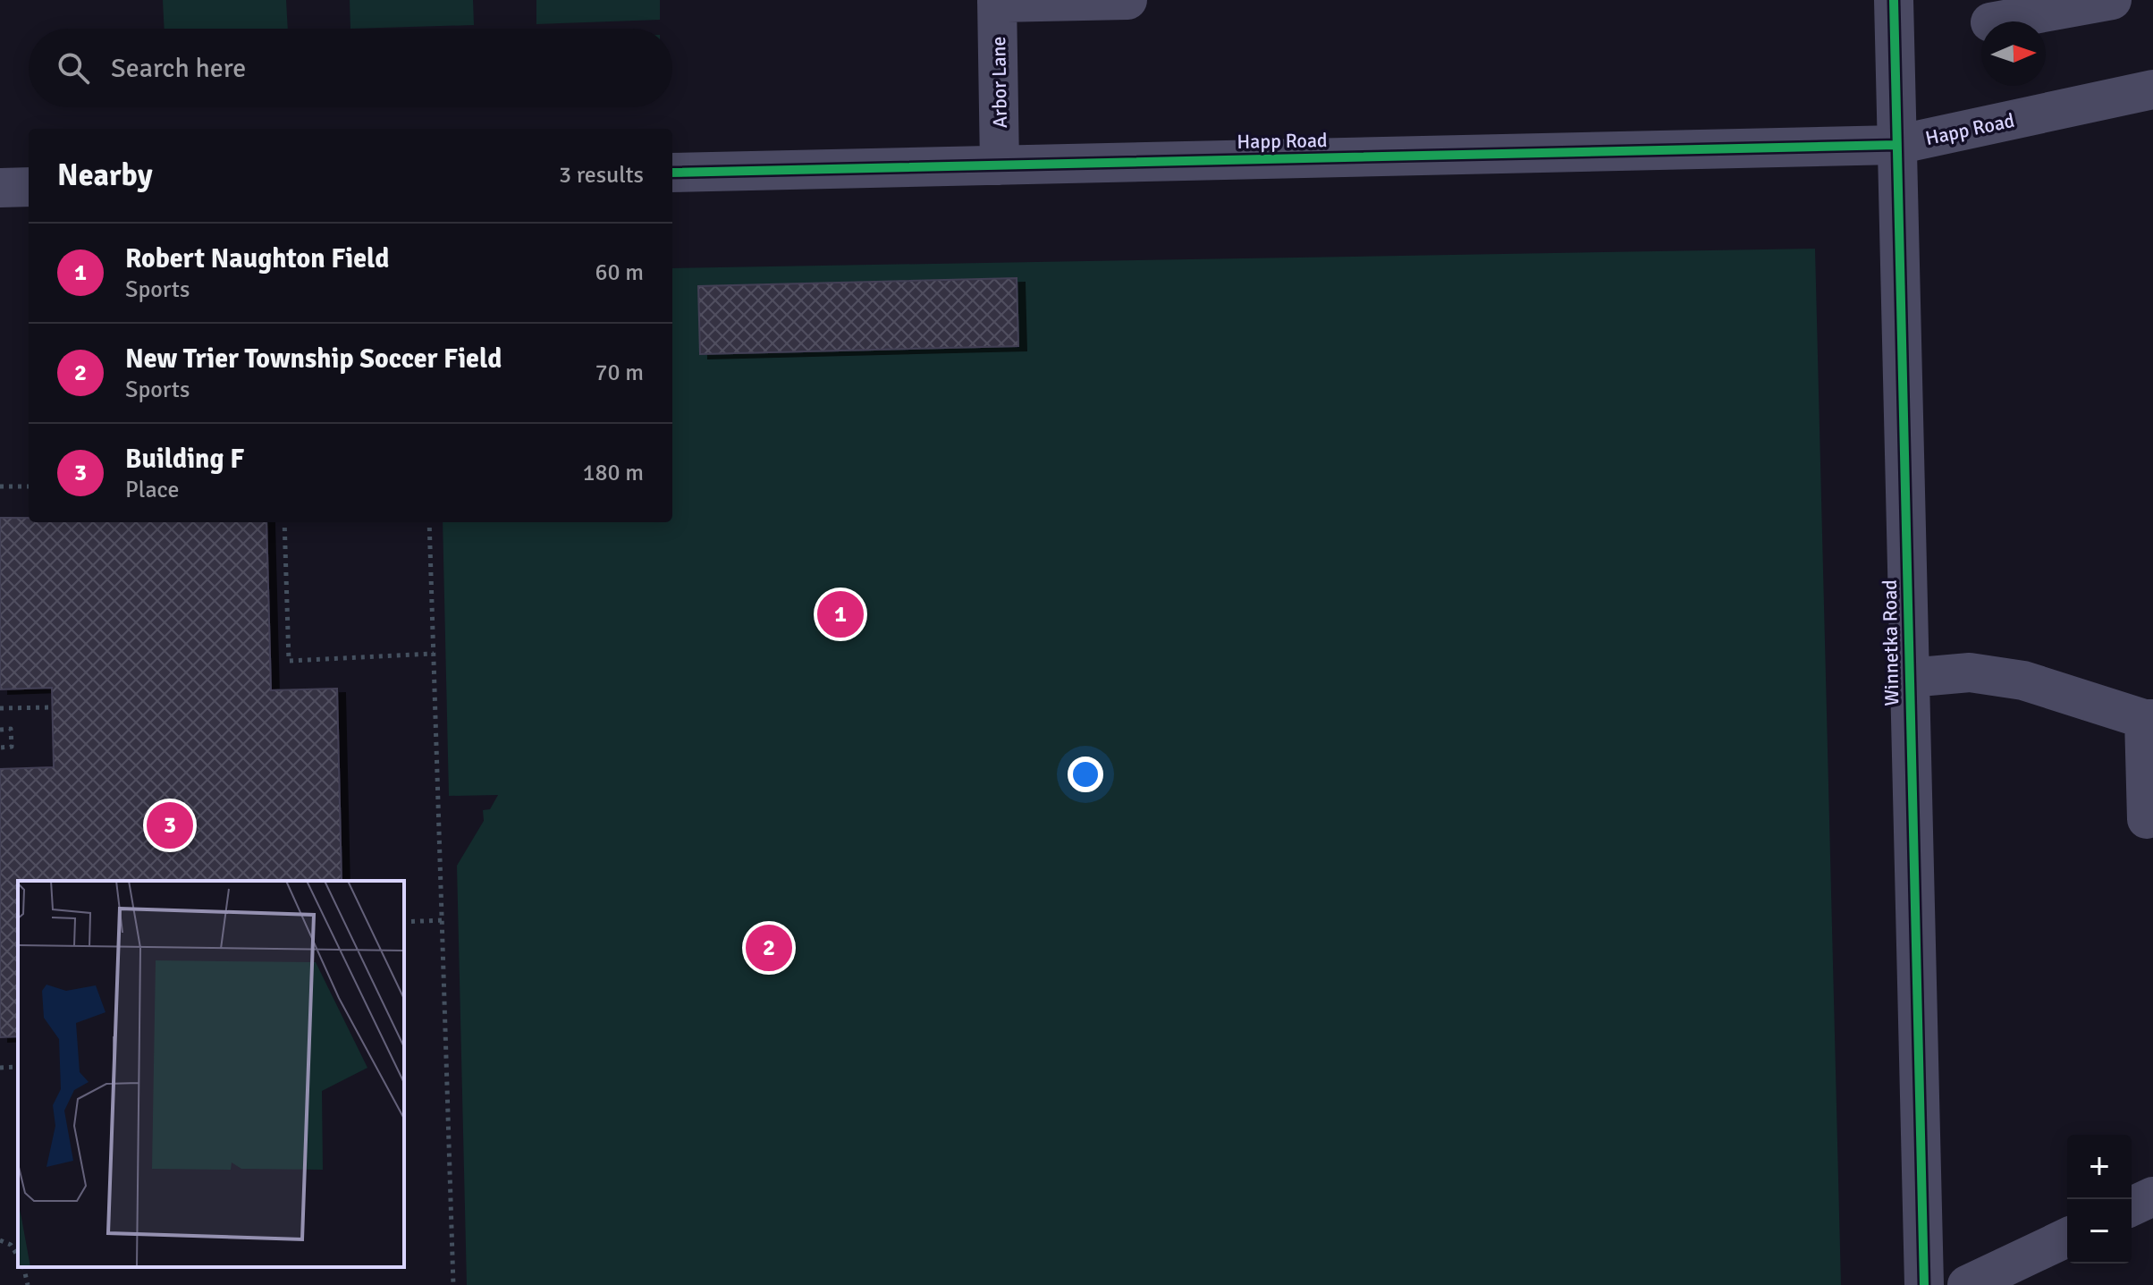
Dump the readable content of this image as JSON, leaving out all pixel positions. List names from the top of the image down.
{
  "streets": {
    "street": ["Arbor Lane", "Happ Road", "Winnetka Road"]
  },
  "crossings": [
    ["Arbor Lane", "Happ Road"],
    ["Happ Road", "Winnetka Road"]
  ],
  "north": "right",
  "page": {
    "search": "Search here",
    "heading": ["Nearby", "3 results"],
    "list": [
      {
        "mark": "1",
        "name": "Robert Naughton Field",
        "note": "Sports",
        "value": "60 m"
      },
      {
        "mark": "2",
        "name": "New Trier Township Soccer Field",
        "note": "Sports",
        "value": "70 m"
      },
      {
        "mark": "3",
        "name": "Building F",
        "note": "Place",
        "value": "180 m"
      }
    ],
    "pins": ["1", "3", "2"],
    "map_buttons": ["+", "−"]
  }
}
